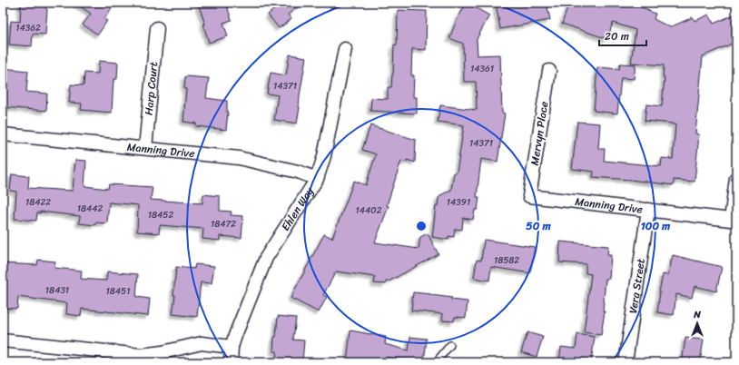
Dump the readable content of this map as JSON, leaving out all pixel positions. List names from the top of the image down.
{
  "streets": {
    "street": [
      "Harp Court",
      "Mervyn Place",
      "Manning Drive",
      "Ehlen Way",
      "Vera Street"
    ]
  },
  "crossings": [
    ["Harp Court", "Manning Drive"],
    ["Mervyn Place", "Manning Drive"],
    ["Manning Drive", "Ehlen Way"],
    ["Manning Drive", "Vera Street"]
  ],
  "house_numbers": [
    "14362",
    "14361",
    "14371",
    "14371",
    "18422",
    "14391",
    "18442",
    "14402",
    "18452",
    "18472",
    "18582",
    "18431",
    "18451"
  ],
  "scale_bar": "20 m",
  "north": "top",
  "rings": ["50 m", "100 m"]
}
